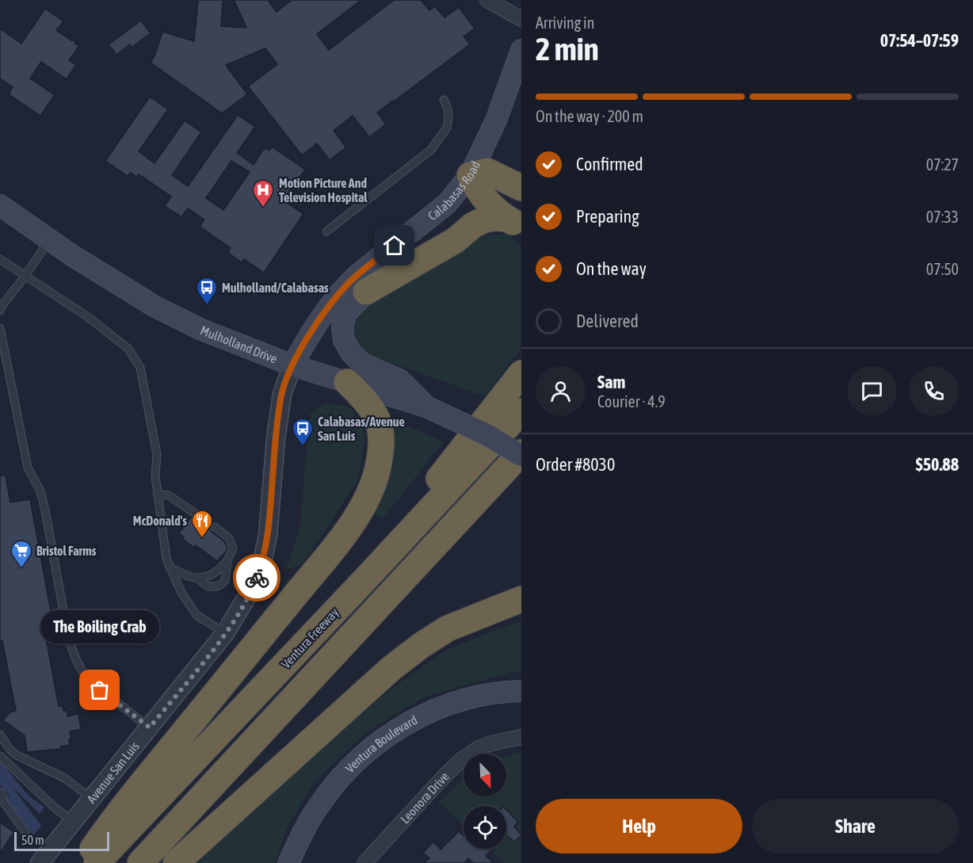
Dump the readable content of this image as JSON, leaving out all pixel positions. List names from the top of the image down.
{
  "streets": {
    "highway": ["Ventura Freeway"],
    "main road": ["Calabasas Road", "Mulholland Drive", "Ventura Boulevard"],
    "street": ["Avenue San Luis", "Leonora Drive"]
  },
  "crossings": [
    ["Calabasas Road", "Mulholland Drive"],
    ["Calabasas Road", "Avenue San Luis"],
    ["Mulholland Drive", "Avenue San Luis"]
  ],
  "places": {
    "hospital": ["Motion Picture And Television Hospital"],
    "bus stop": ["Mulholland/Calabasas", "Calabasas/Avenue San Luis"],
    "restaurant": ["McDonald's"],
    "supermarket": ["Bristol Farms"],
    "other": ["The Boiling Crab"]
  },
  "scale_bar": "50 m",
  "north": "bottom right",
  "page": {
    "heading": ["2 min", "Arriving in", "07:54–07:59"],
    "panel": [
      "Sam",
      "Courier · 4.9",
      "Order #8030",
      "$50.88"
    ],
    "bar": "On the way · 200 m",
    "list": [
      ["Confirmed", "07:27"],
      ["Preparing", "07:33"],
      ["On the way", "07:50"],
      "Delivered"
    ],
    "bubble": "The Boiling Crab",
    "buttons": ["Help", "Share"],
    "scale": "50 m"
  }
}
